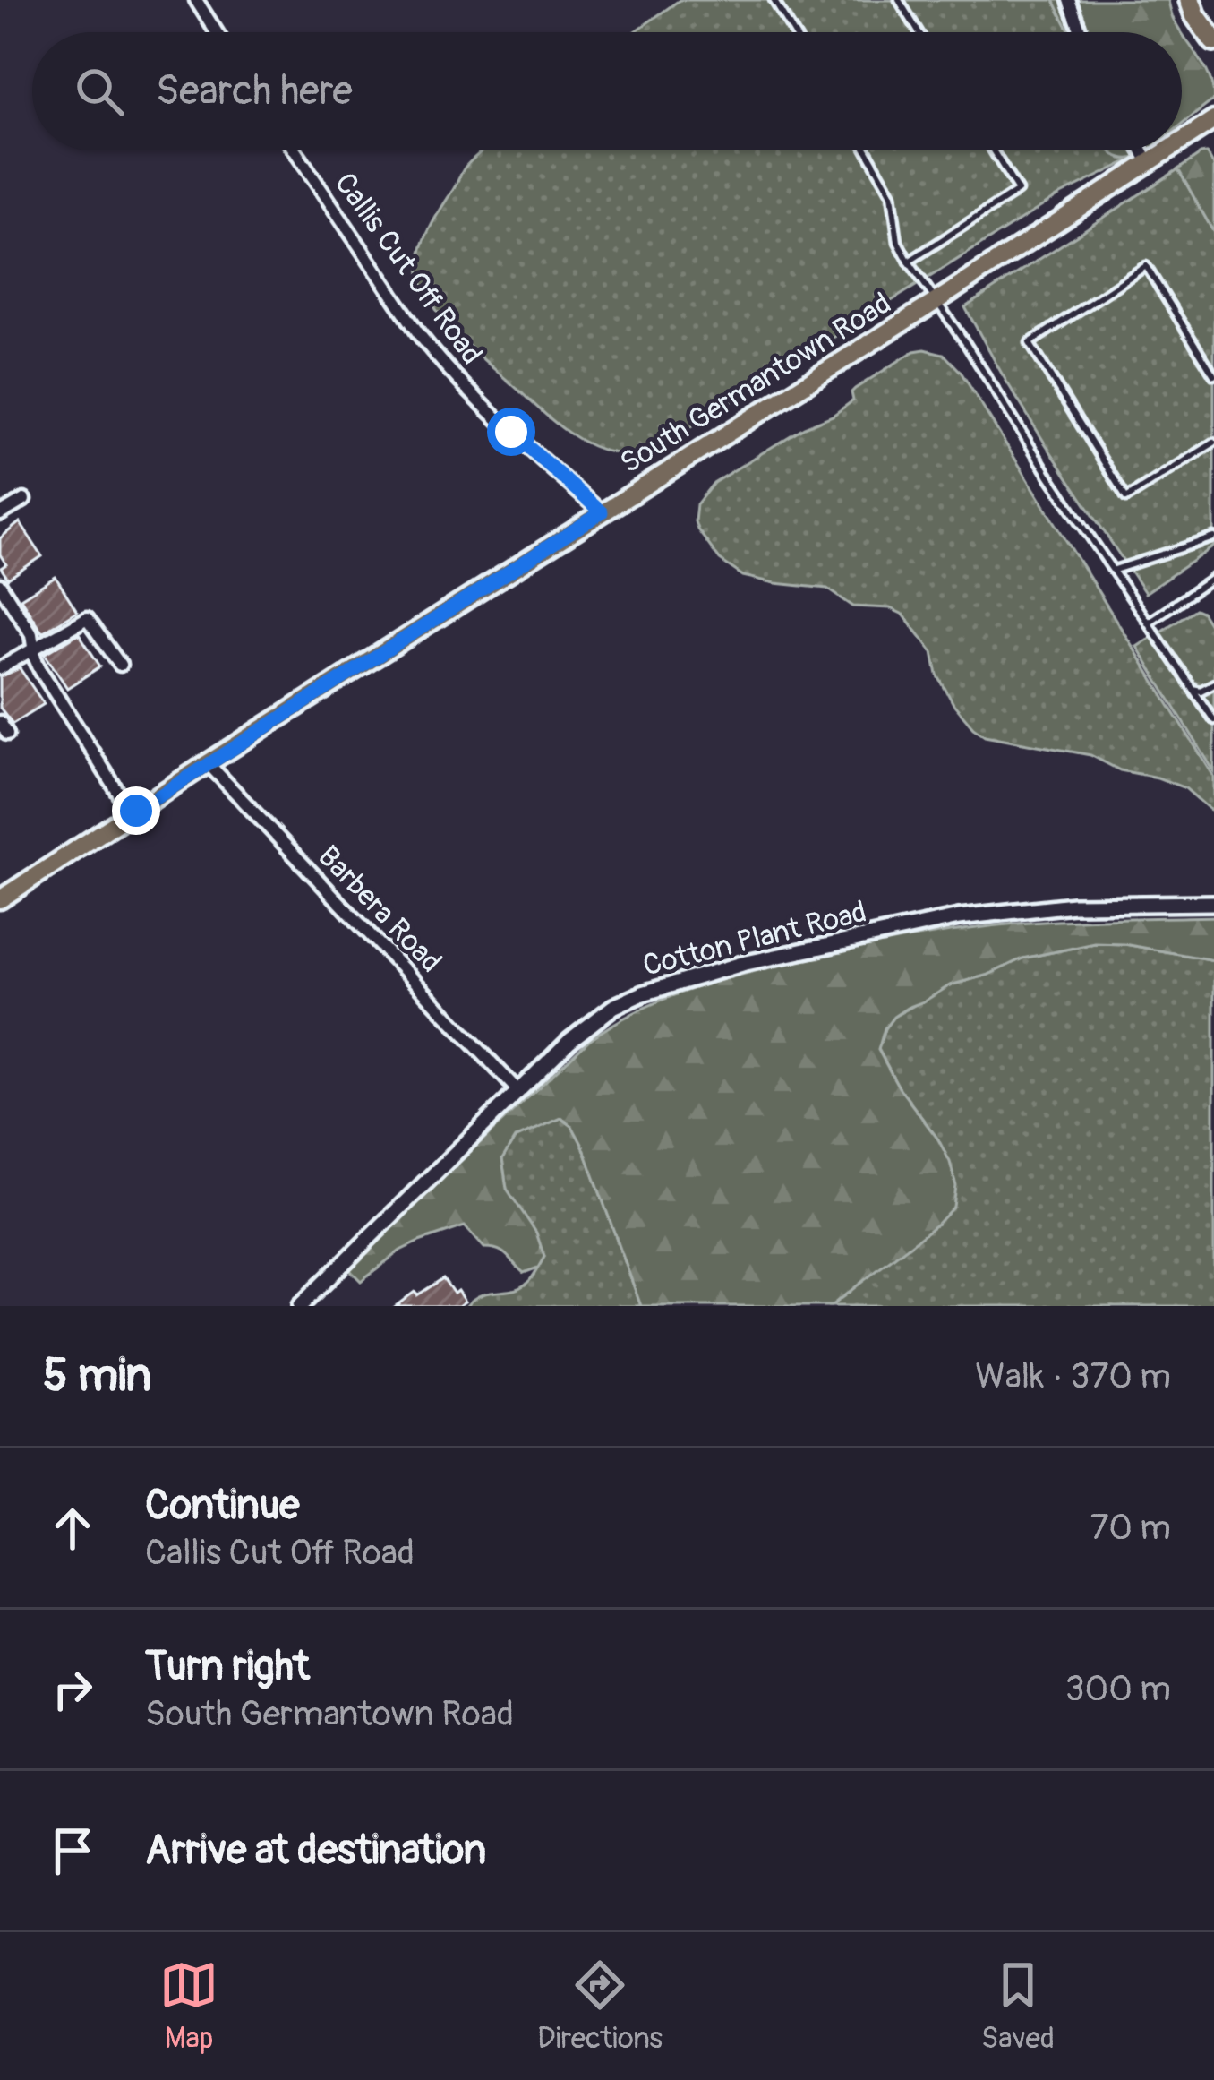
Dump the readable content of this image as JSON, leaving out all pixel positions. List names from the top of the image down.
{
  "streets": {
    "main road": ["South Germantown Road"],
    "street": ["Callis Cut Off Road", "Barbera Road", "Cotton Plant Road"]
  },
  "crossings": [
    ["Callis Cut Off Road", "South Germantown Road"],
    ["South Germantown Road", "Barbera Road"],
    ["Barbera Road", "Cotton Plant Road"]
  ],
  "page": {
    "search": "Search here",
    "heading": ["5 min", "Walk · 370 m"],
    "list": [
      ["Continue", "Callis Cut Off Road", "70 m"],
      ["Turn right", "South Germantown Road", "300 m"],
      "Arrive at destination"
    ],
    "nav": ["Map", "Directions", "Saved"]
  }
}
